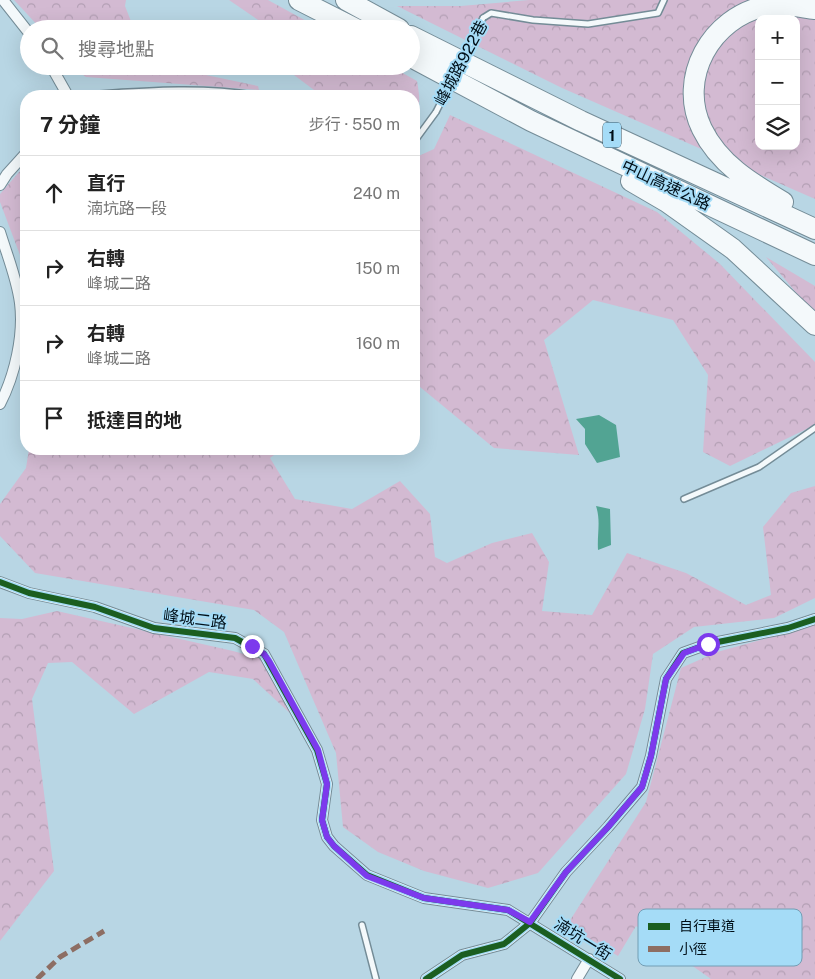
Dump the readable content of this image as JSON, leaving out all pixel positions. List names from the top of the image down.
{
  "streets": {
    "highway": ["1", "中山高速公路"],
    "street": ["峰城二路", "湳坑一街"],
    "lane": ["峰城路922巷"]
  },
  "crossings": [
    ["峰城二路", "湳坑一街"]
  ],
  "legend": ["自行車道", "小徑"],
  "page": {
    "map_buttons": ["+", "−"],
    "search": "搜尋地點",
    "heading": ["7 分鐘", "步行 · 550 m"],
    "list": [
      ["直行", "湳坑路一段", "240 m"],
      ["右轉", "峰城二路", "150 m"],
      ["右轉", "峰城二路", "160 m"],
      "抵達目的地"
    ]
  }
}
